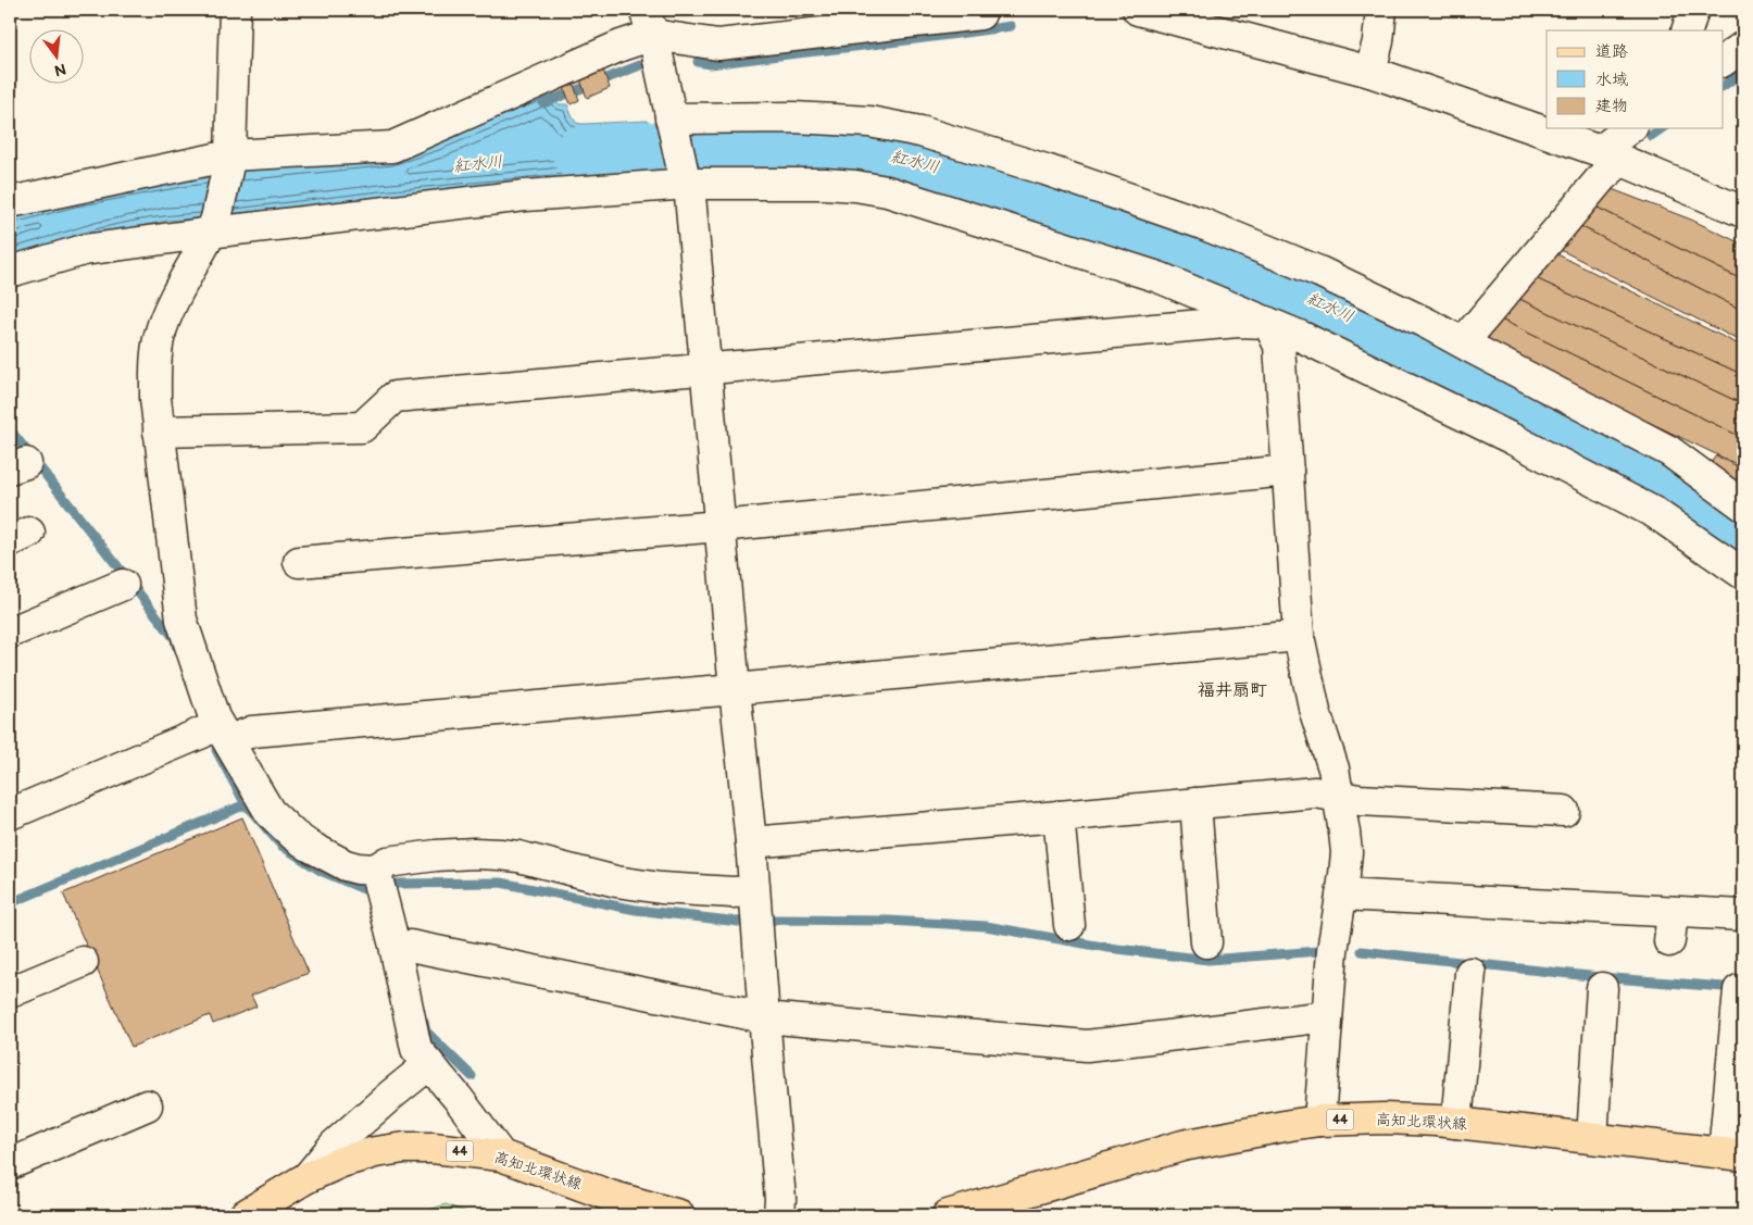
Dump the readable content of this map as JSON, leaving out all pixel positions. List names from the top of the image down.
{
  "streets": {
    "main road": ["44", "高知北環状線"]
  },
  "districts": ["福井扇町"],
  "water": ["紅水川"],
  "legend": ["道路", "水域", "建物"],
  "north": "bottom"
}
